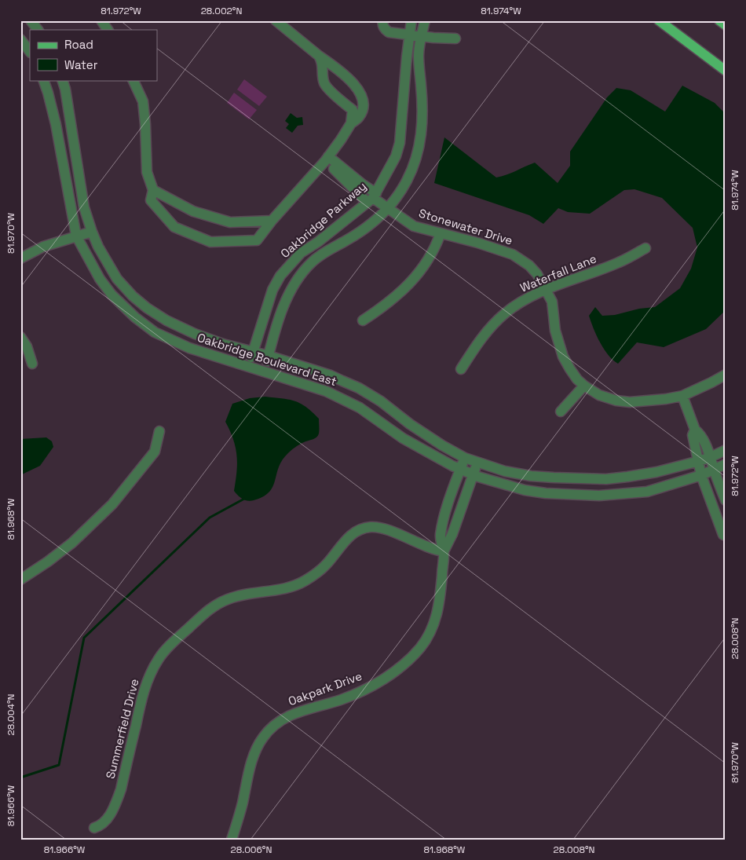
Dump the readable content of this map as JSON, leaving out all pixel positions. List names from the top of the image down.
{
  "streets": {
    "street": [
      "Oakbridge Parkway",
      "Stonewater Drive",
      "Waterfall Lane",
      "Oakbridge Boulevard East",
      "Oakpark Drive",
      "Summerfield Drive"
    ]
  },
  "crossings": [
    ["Oakbridge Parkway", "Stonewater Drive"],
    ["Oakbridge Parkway", "Oakbridge Boulevard East"],
    ["Stonewater Drive", "Waterfall Lane"],
    ["Oakbridge Boulevard East", "Oakpark Drive"],
    ["Oakpark Drive", "Summerfield Drive"]
  ],
  "legend": ["Road", "Water"],
  "coordinates": [
    "81.972°W",
    "28.002°N",
    "81.974°W",
    "81.970°W",
    "81.968°W",
    "28.008°N",
    "28.004°N",
    "81.966°W",
    "28.006°N"
  ]
}
